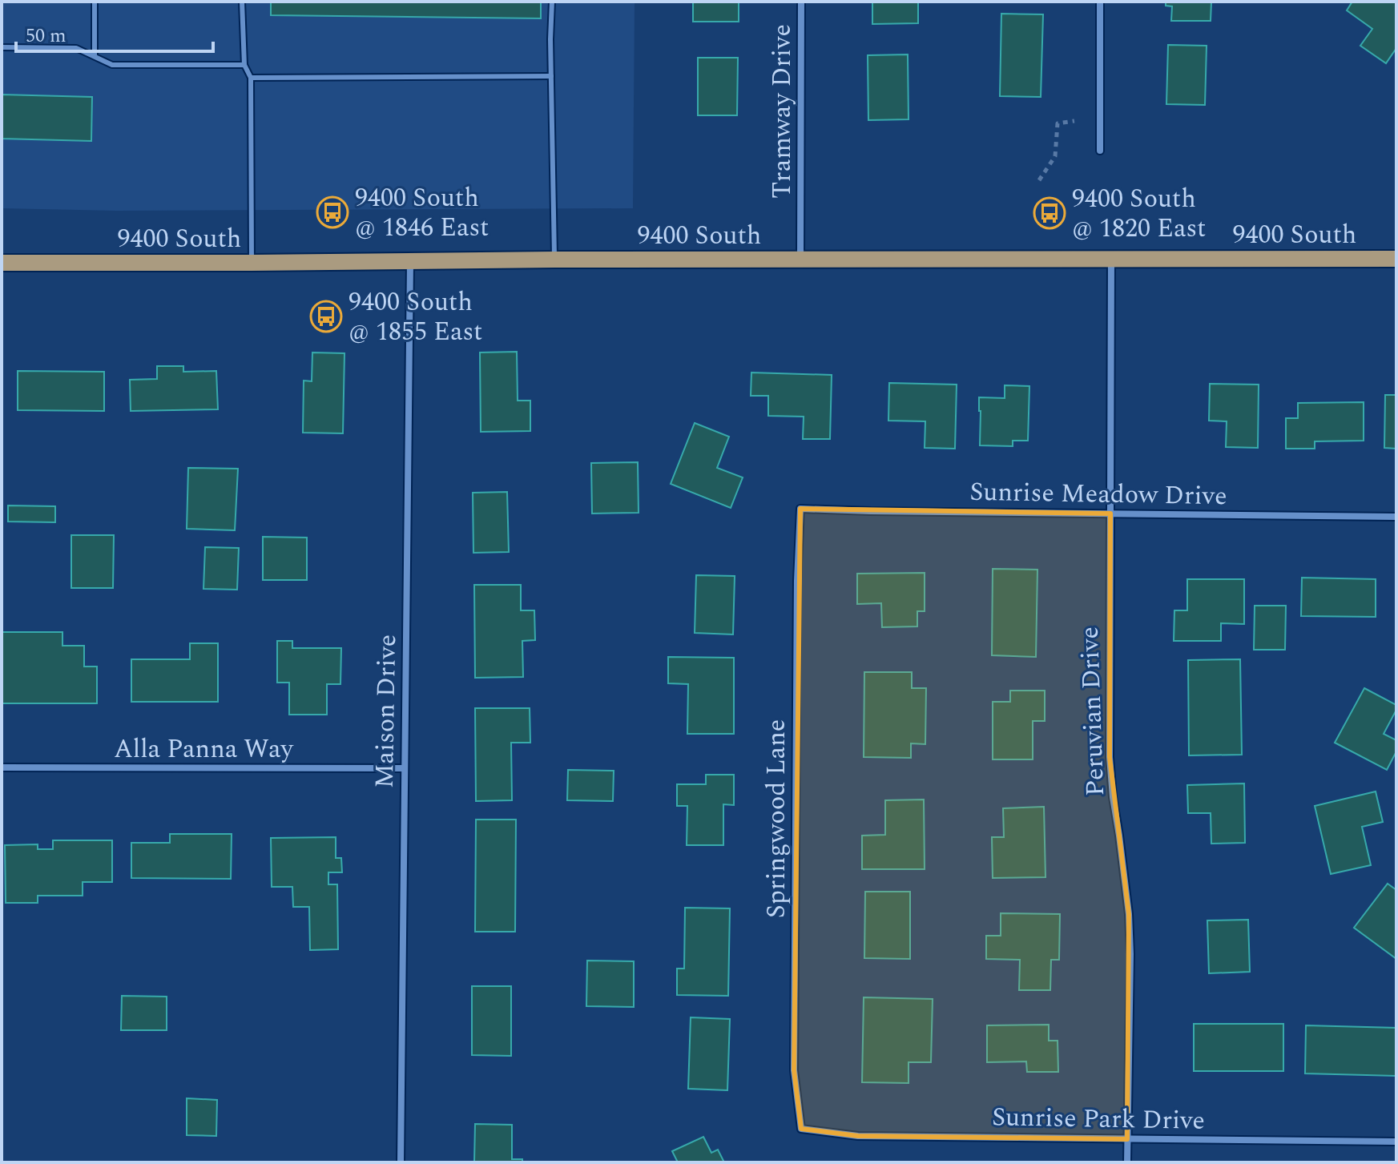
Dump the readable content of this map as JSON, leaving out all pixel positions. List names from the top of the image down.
{
  "streets": {
    "main road": ["9400 South"],
    "street": [
      "Tramway Drive",
      "Sunrise Meadow Drive",
      "Maison Drive",
      "Peruvian Drive",
      "Alla Panna Way",
      "Springwood Lane",
      "Sunrise Park Drive"
    ]
  },
  "crossings": [
    ["Tramway Drive", "9400 South"],
    ["9400 South", "Maison Drive"],
    ["9400 South", "Peruvian Drive"],
    ["Sunrise Meadow Drive", "Peruvian Drive"],
    ["Sunrise Meadow Drive", "Springwood Lane"],
    ["Maison Drive", "Alla Panna Way"],
    ["Peruvian Drive", "Sunrise Park Drive"],
    ["Springwood Lane", "Sunrise Park Drive"]
  ],
  "places": {
    "bus stop": ["9400 South @ 1846 East", "9400 South @ 1820 East", "9400 South @ 1855 East"]
  },
  "scale_bar": "50 m"
}
